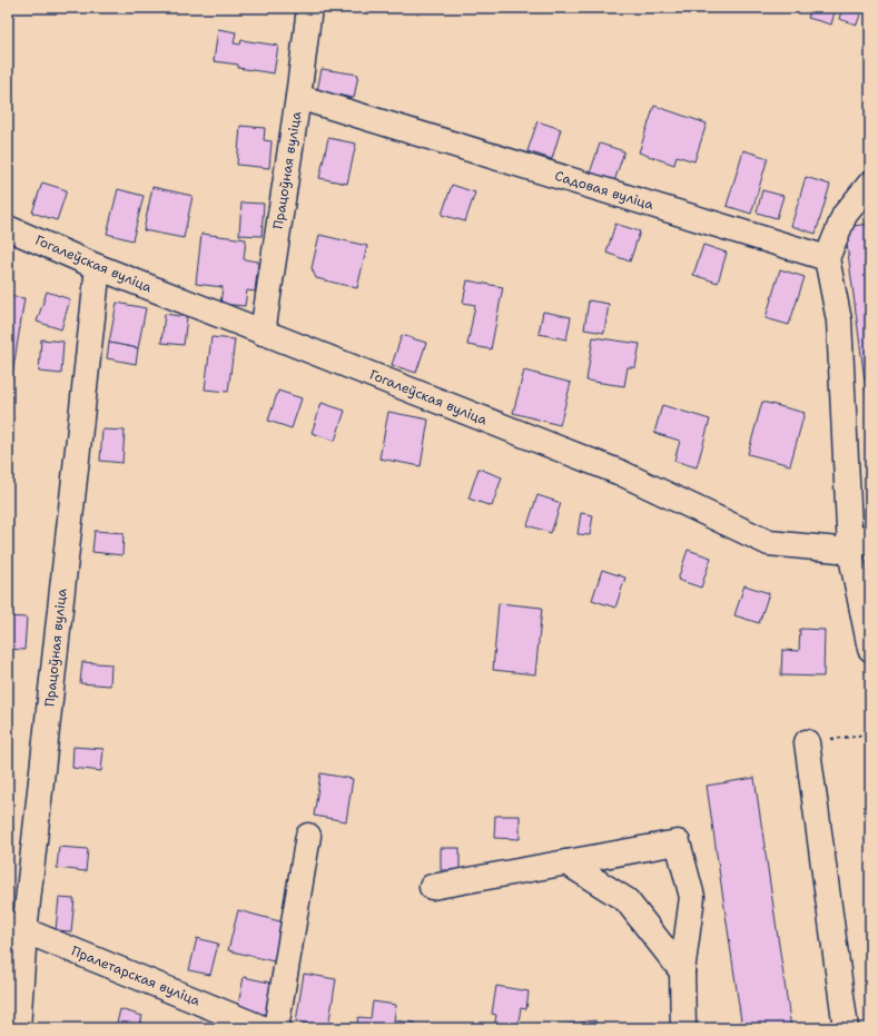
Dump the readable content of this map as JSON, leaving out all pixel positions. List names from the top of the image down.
{
  "streets": {
    "street": [
      "Працоўная вуліца",
      "Садовая вуліца",
      "Гогалеўская вуліца",
      "Пралетарская вуліца"
    ]
  },
  "crossings": [
    ["Працоўная вуліца", "Садовая вуліца"],
    ["Працоўная вуліца", "Гогалеўская вуліца"],
    ["Працоўная вуліца", "Пралетарская вуліца"]
  ]
}
